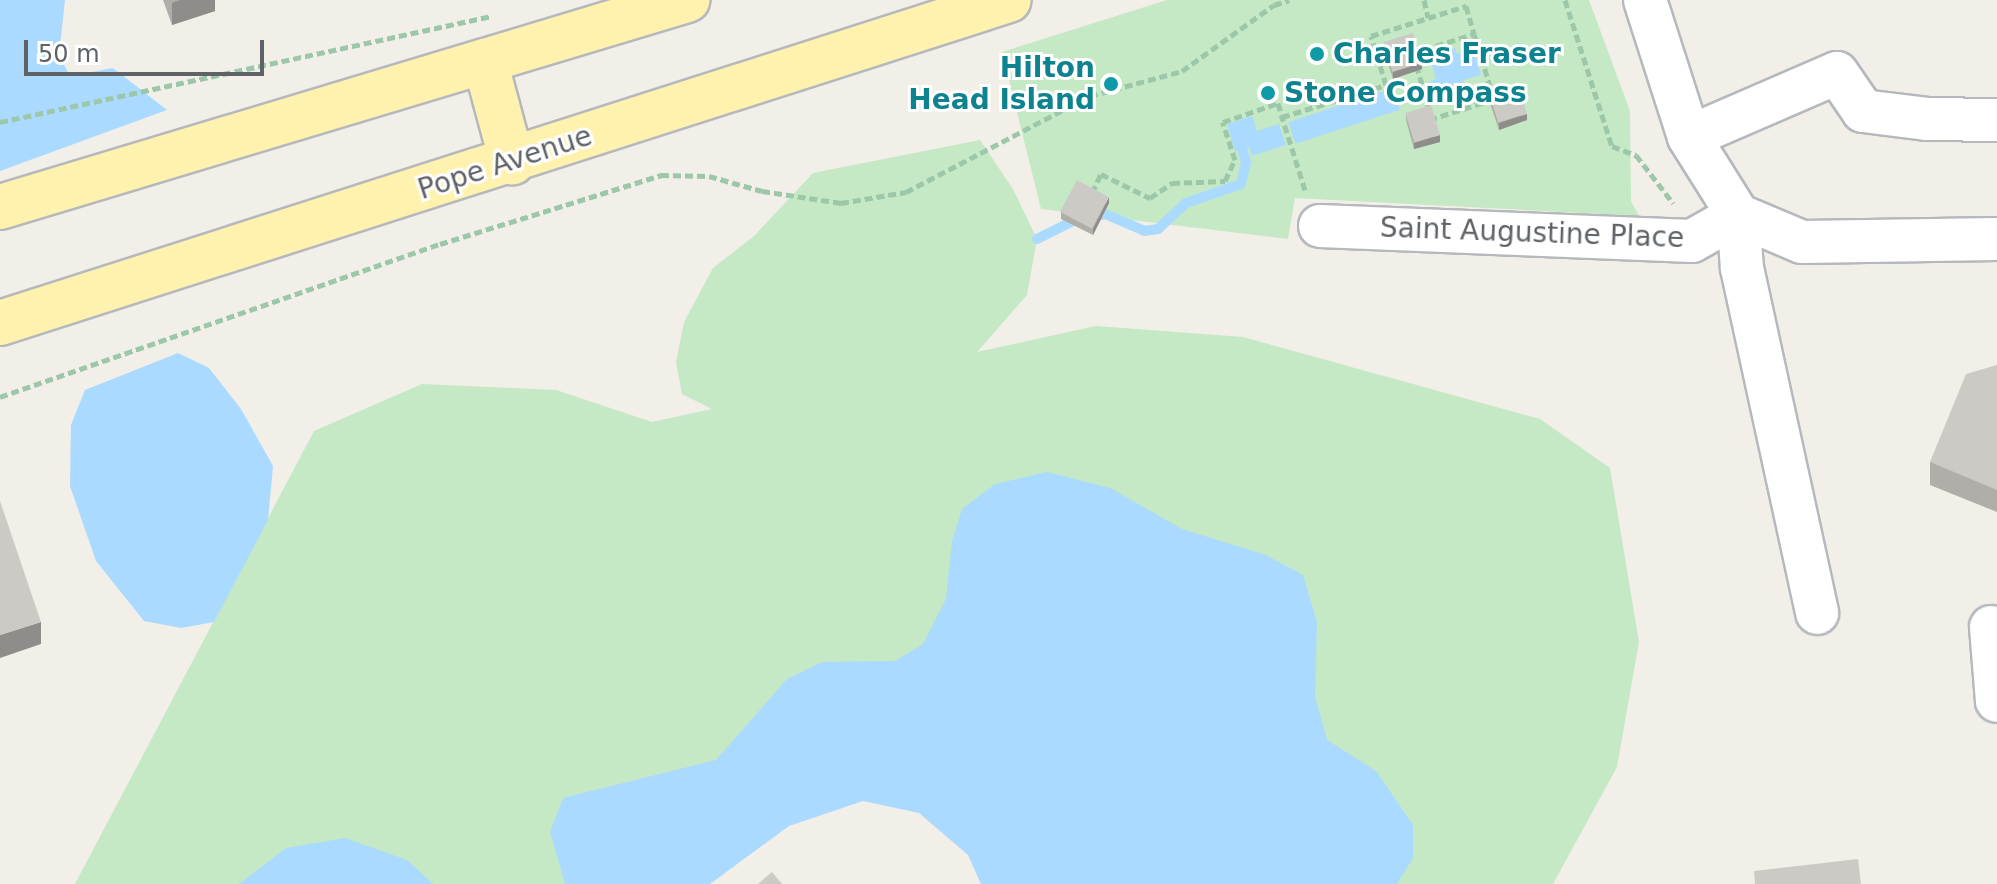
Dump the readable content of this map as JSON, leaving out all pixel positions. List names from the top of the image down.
{
  "streets": {
    "main road": ["Pope Avenue"],
    "street": ["Saint Augustine Place"]
  },
  "places": ["Charles Fraser", "Hilton Head Island", "Stone Compass"],
  "scale_bar": "50 m"
}
